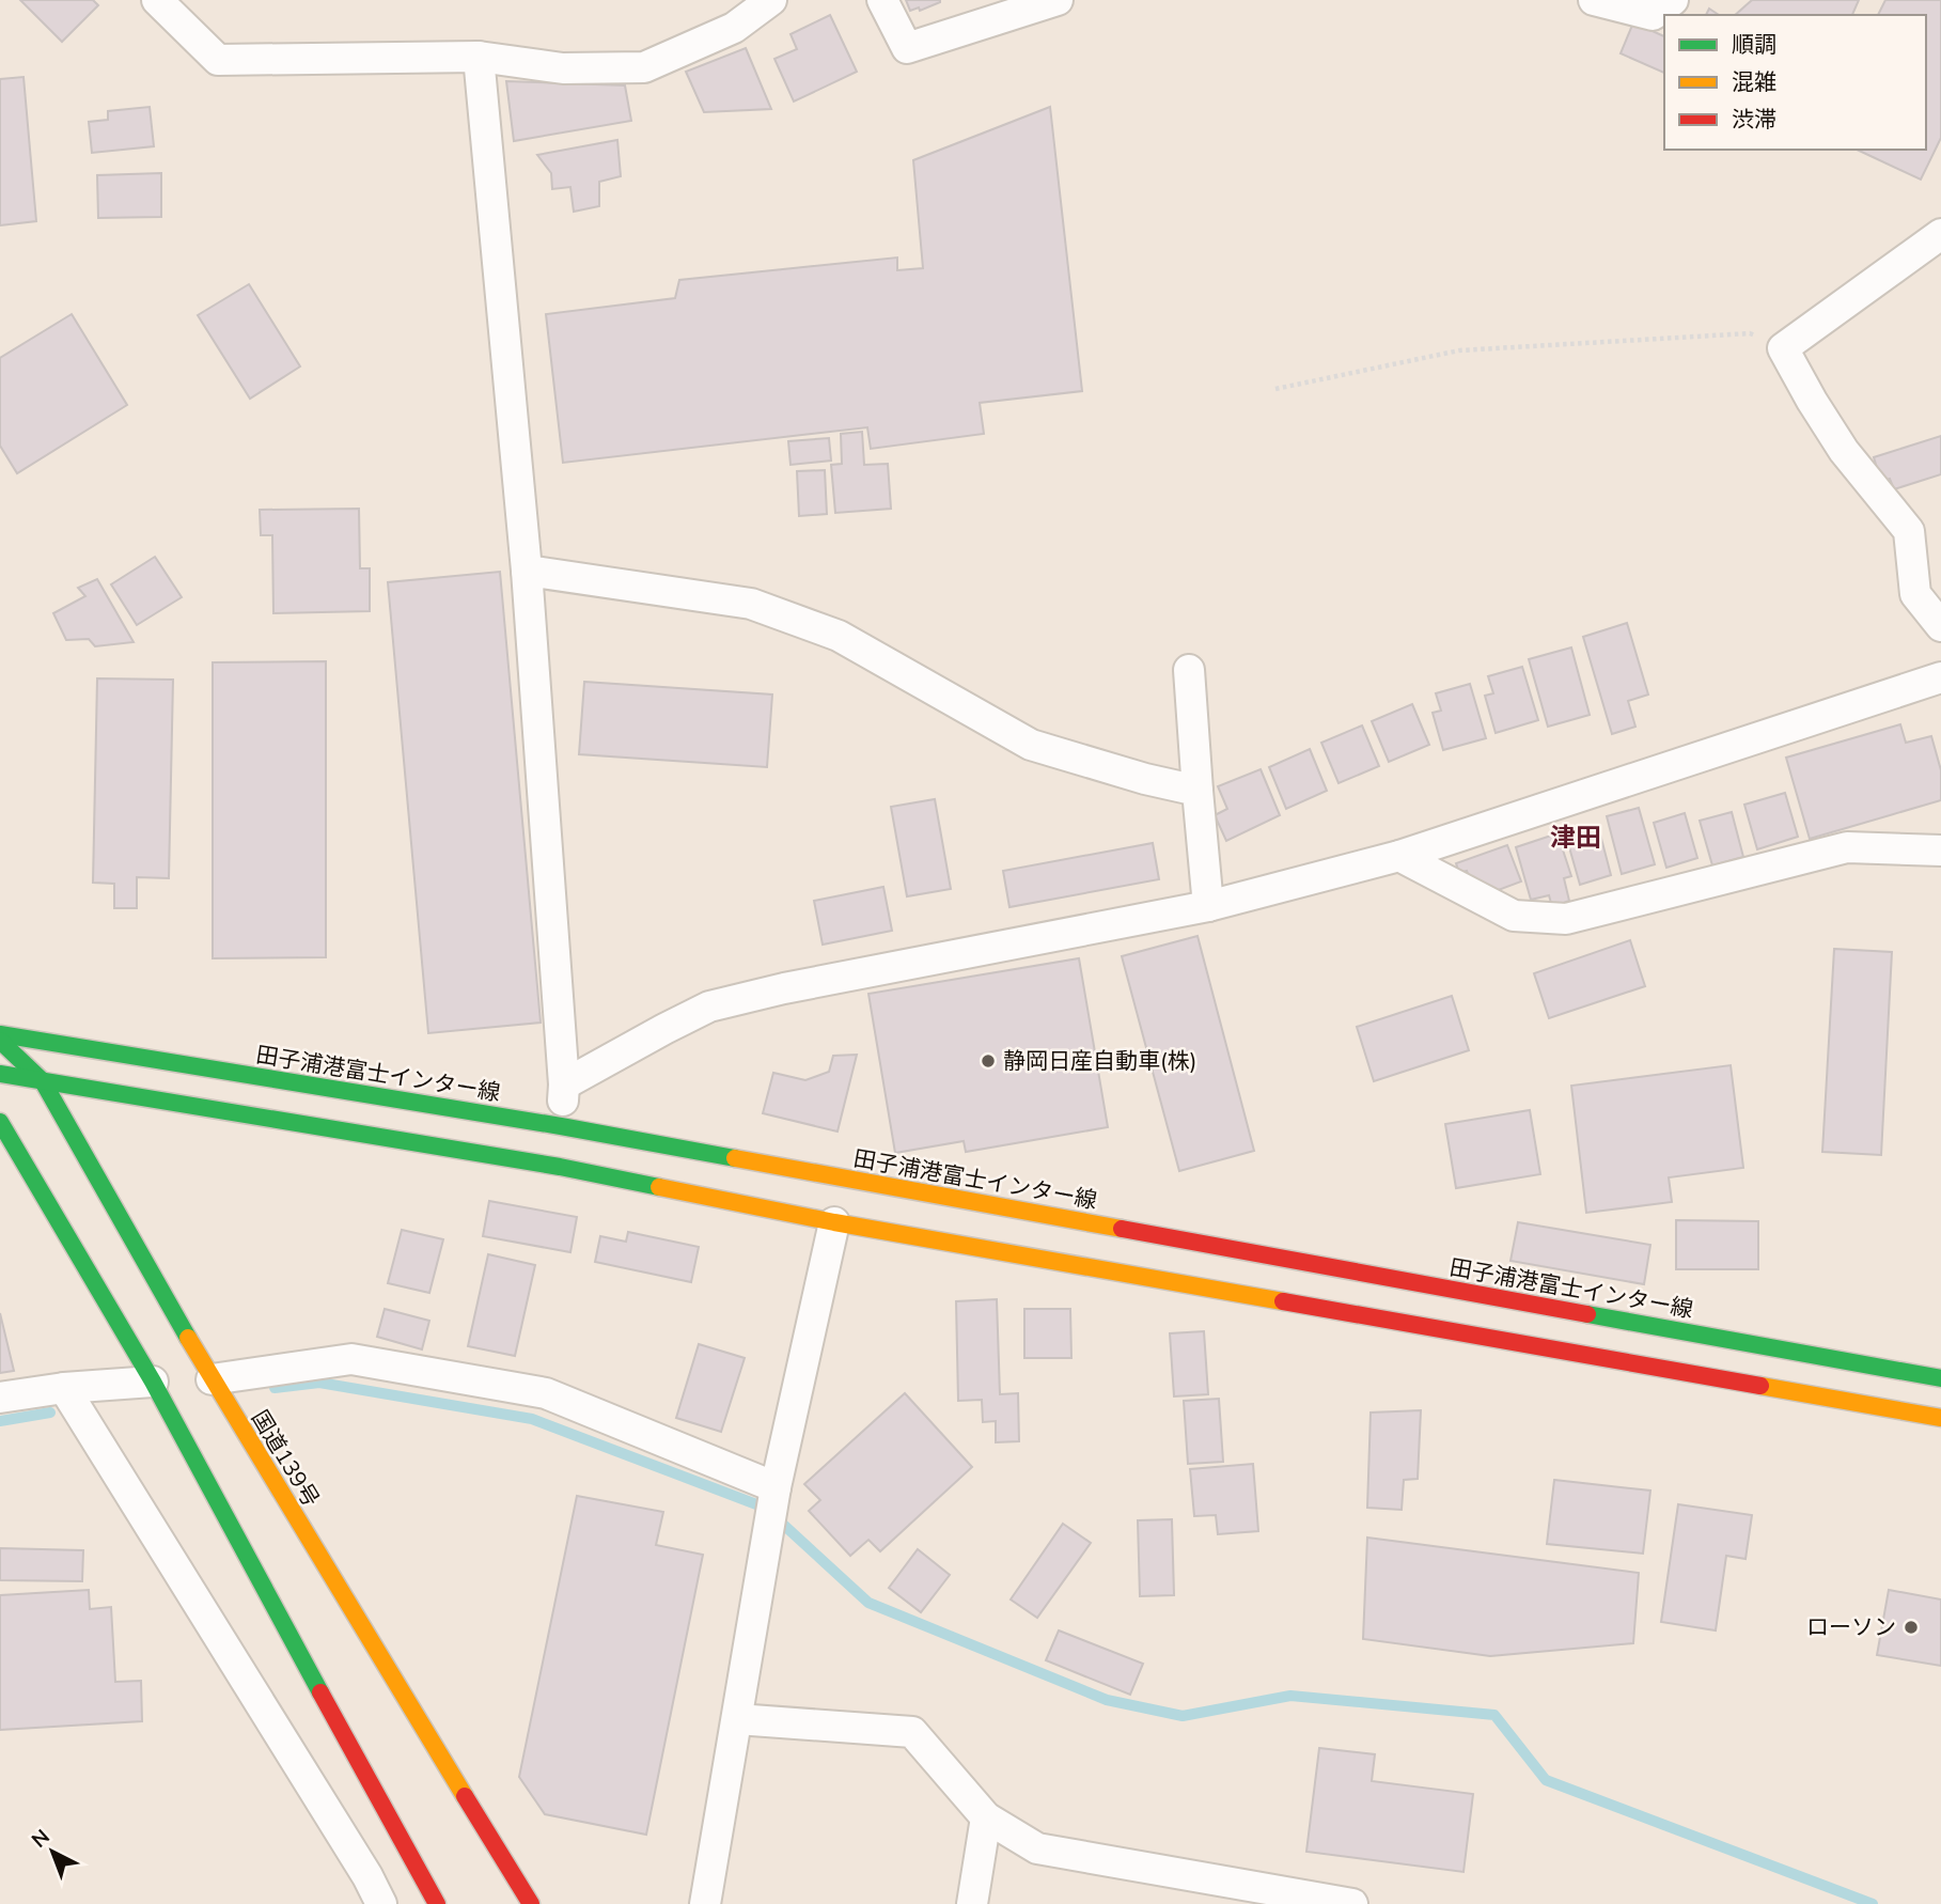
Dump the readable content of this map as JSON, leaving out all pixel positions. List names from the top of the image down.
{
  "streets": {
    "main road": ["田子浦港富士インター線", "国道139号"]
  },
  "districts": ["津田"],
  "places": ["静岡日産自動車(株)", "ローソン"],
  "legend": ["順調", "混雑", "渋滞"],
  "north": "top left"
}
